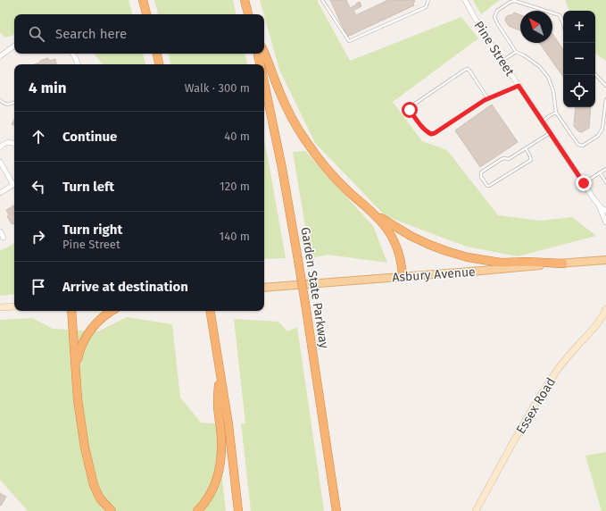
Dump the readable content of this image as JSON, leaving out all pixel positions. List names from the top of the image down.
{
  "streets": {
    "highway": ["Garden State Parkway"],
    "main road": ["Asbury Avenue"],
    "street": ["Pine Street", "Essex Road"]
  },
  "north": "top left",
  "page": {
    "map_buttons": ["+", "−"],
    "search": "Search here",
    "heading": ["4 min", "Walk · 300 m"],
    "list": [
      ["Continue", "40 m"],
      ["Turn left", "120 m"],
      ["Turn right", "Pine Street", "140 m"],
      "Arrive at destination"
    ]
  }
}
